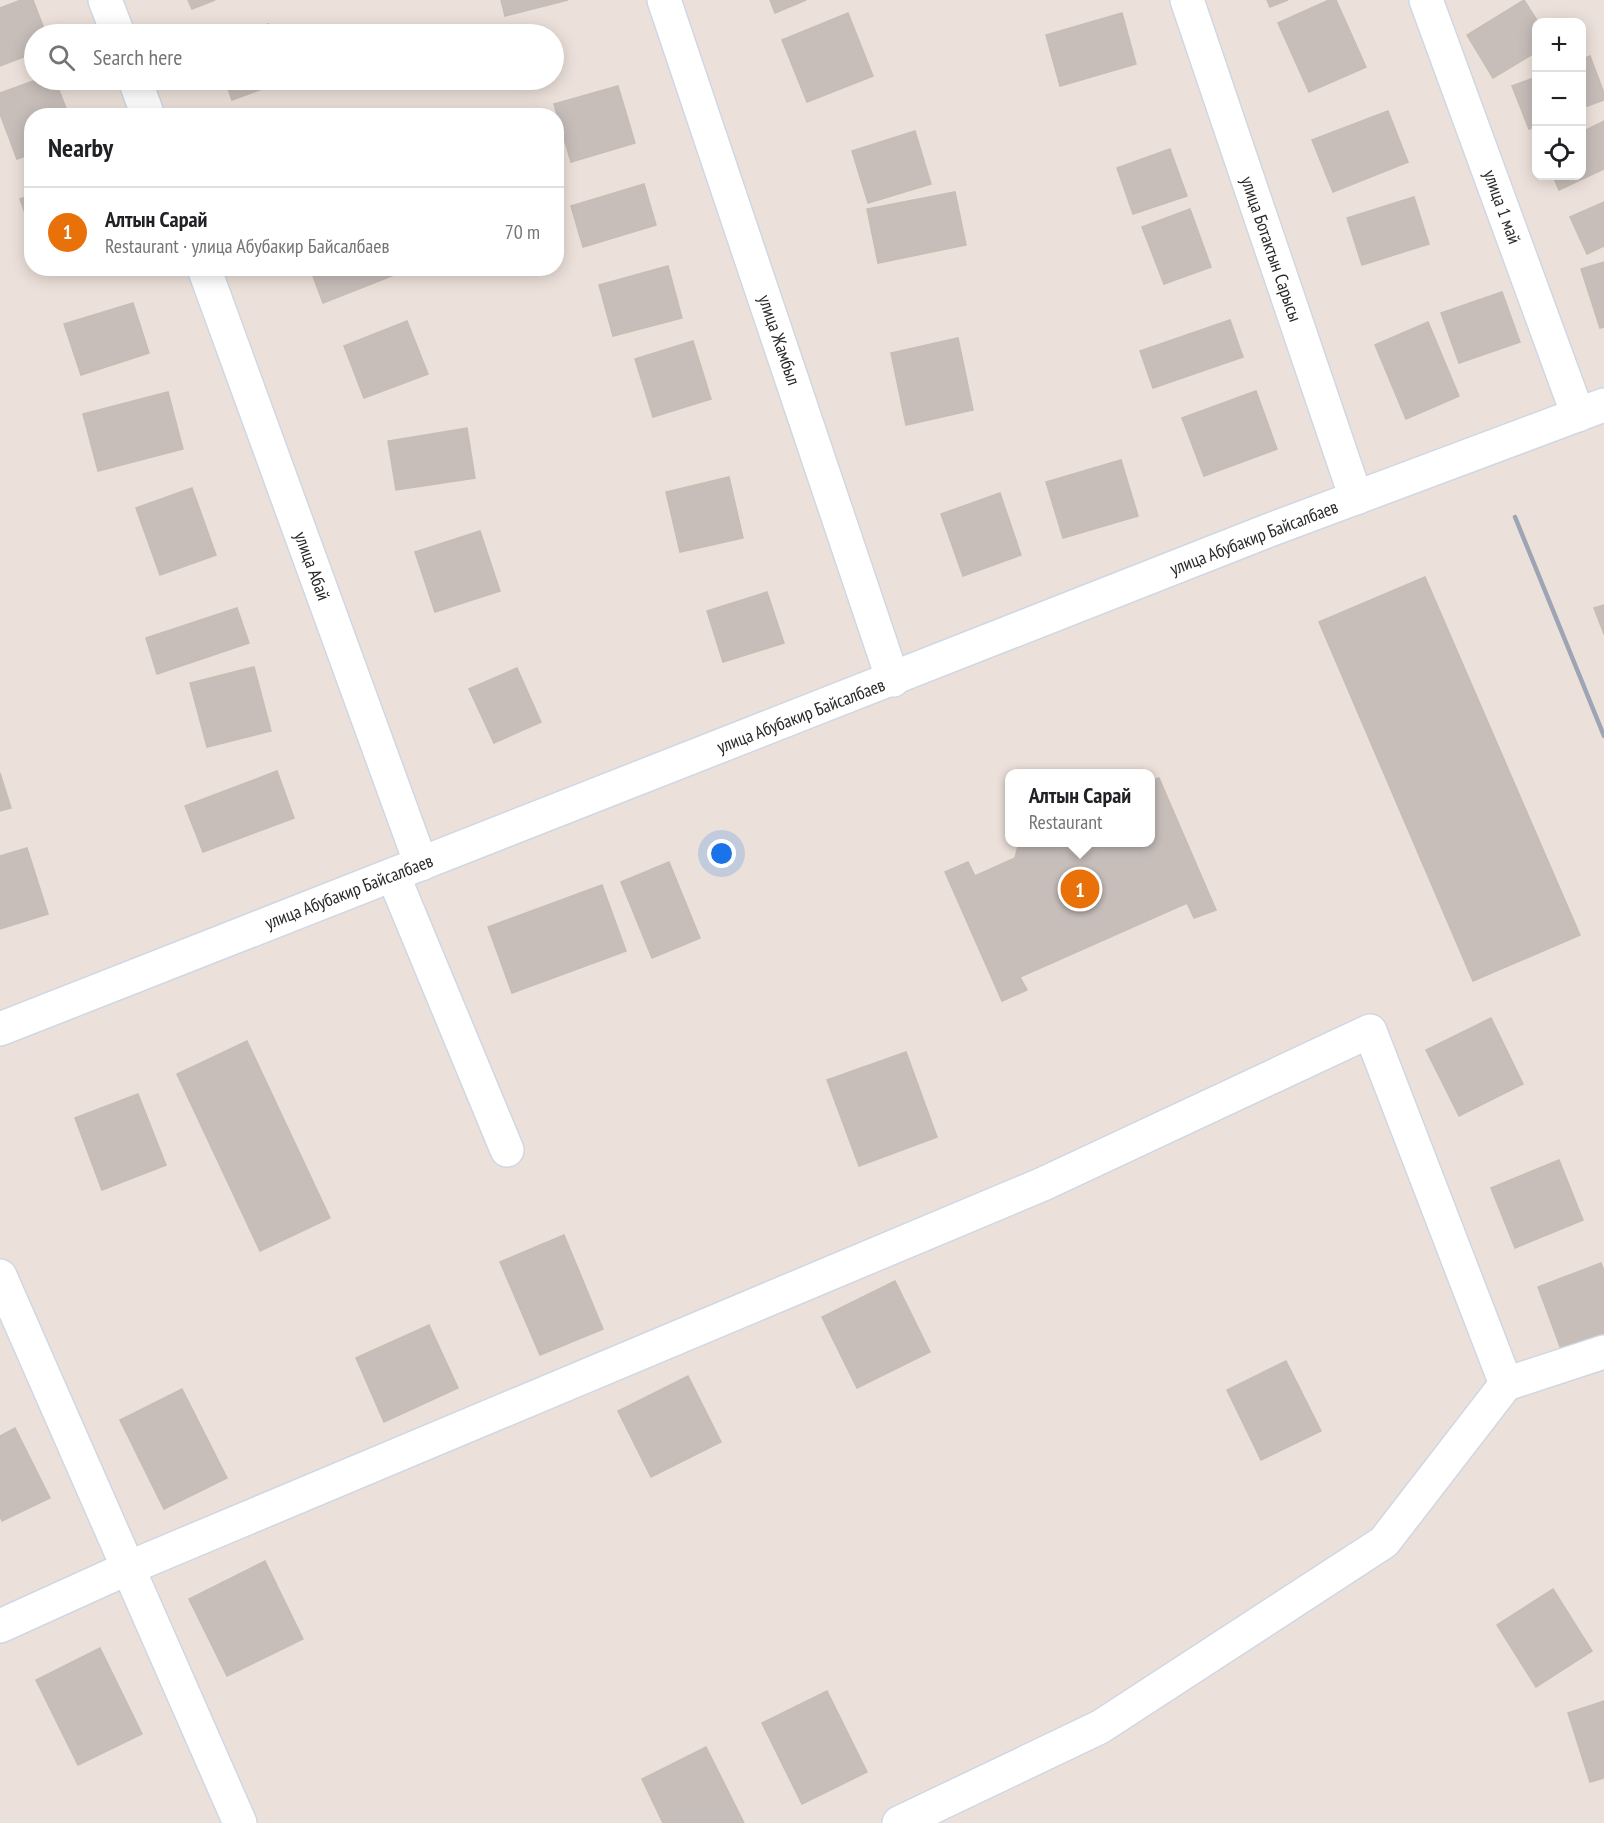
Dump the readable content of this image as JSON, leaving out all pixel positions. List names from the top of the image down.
{
  "streets": {
    "street": [
      "улица 1 май",
      "улица Ботактын Сарысы",
      "улица Жамбыл",
      "улица Абубакир Байсалбаев",
      "улица Абай"
    ]
  },
  "crossings": [
    ["улица 1 май", "улица Абубакир Байсалбаев"],
    ["улица Ботактын Сарысы", "улица Абубакир Байсалбаев"],
    ["улица Жамбыл", "улица Абубакир Байсалбаев"],
    ["улица Абубакир Байсалбаев", "улица Абай"]
  ],
  "page": {
    "map_buttons": ["+", "−"],
    "search": "Search here",
    "heading": "Nearby",
    "list": [
      {
        "mark": "1",
        "name": "Алтын Сарай",
        "note": "Restaurant · улица Абубакир Байсалбаев",
        "value": "70 m"
      }
    ],
    "popup": ["Алтын Сарай", "Restaurant"],
    "pins": "1"
  }
}
